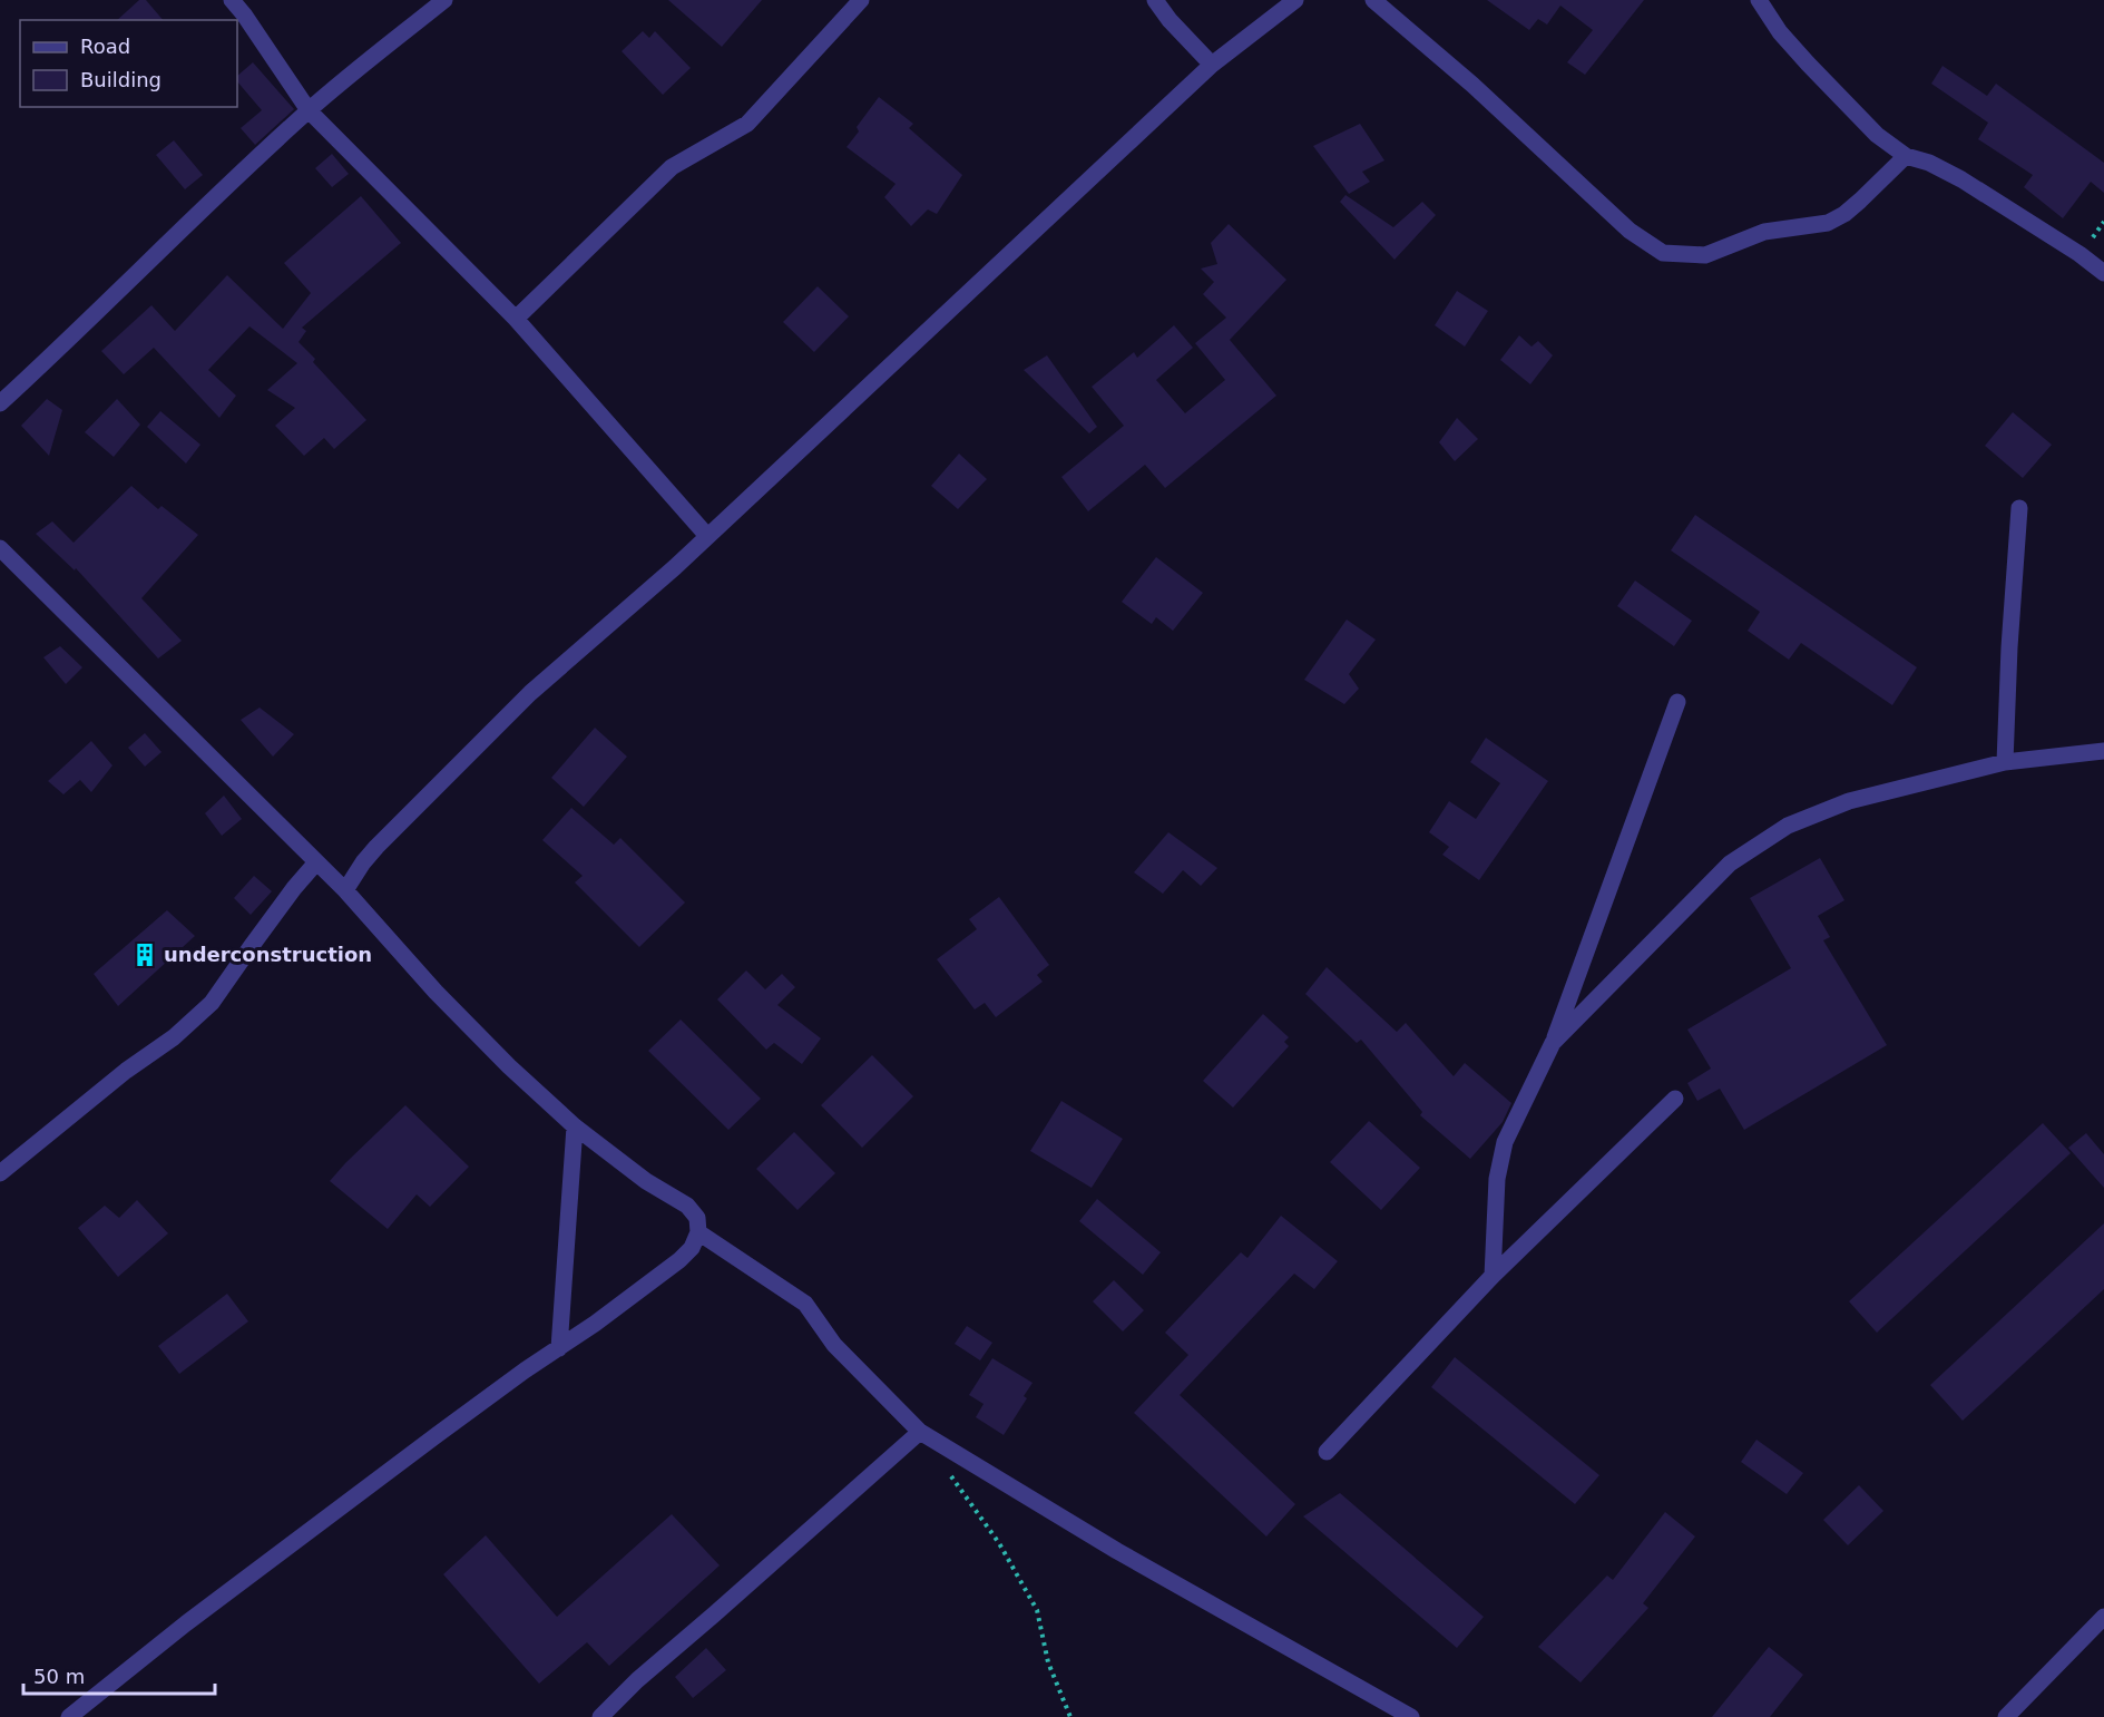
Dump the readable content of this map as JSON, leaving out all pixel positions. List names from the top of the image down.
{
  "places": {
    "building": ["underconstruction"]
  },
  "legend": ["Road", "Building"],
  "scale_bar": "50 m"
}
